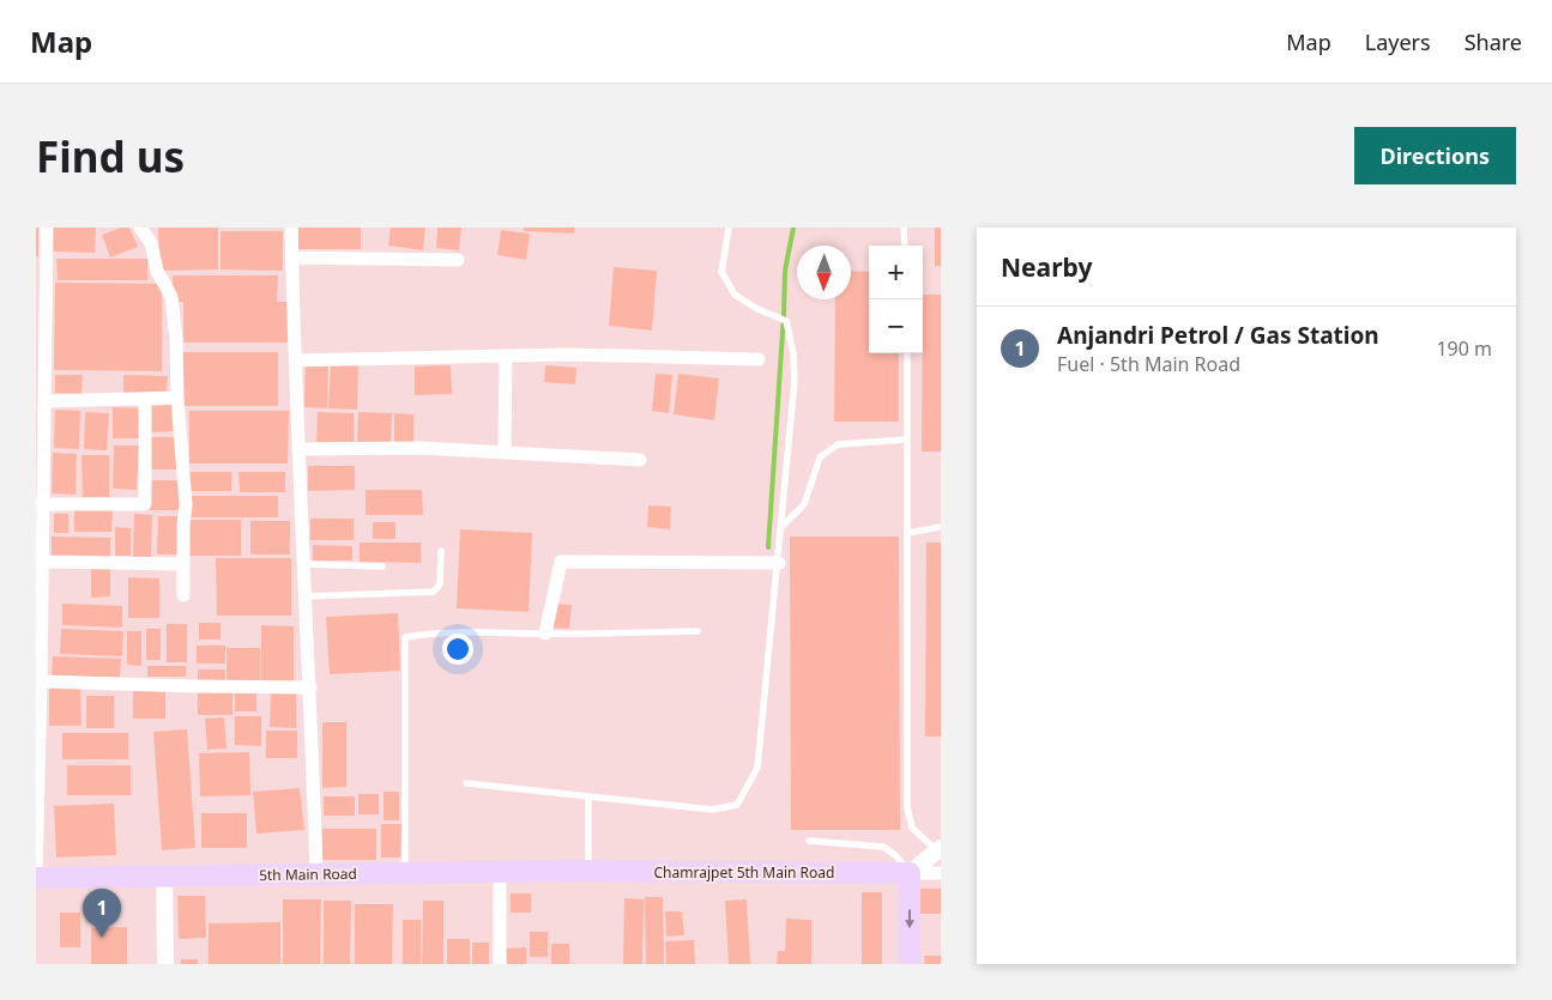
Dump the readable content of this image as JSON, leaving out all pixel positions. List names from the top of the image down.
{
  "streets": {
    "main road": ["Chamrajpet 5th Main Road", "5th Main Road"]
  },
  "crossings": [
    ["Chamrajpet 5th Main Road", "5th Main Road"]
  ],
  "north": "bottom",
  "page": {
    "header": "Map",
    "nav": ["Map", "Layers", "Share"],
    "buttons": "Directions",
    "title": "Find us",
    "heading": "Nearby",
    "map_buttons": ["+", "−"],
    "list": [
      {
        "mark": "1",
        "name": "Anjandri Petrol / Gas Station",
        "note": "Fuel · 5th Main Road",
        "value": "190 m"
      }
    ],
    "pins": "1"
  }
}
